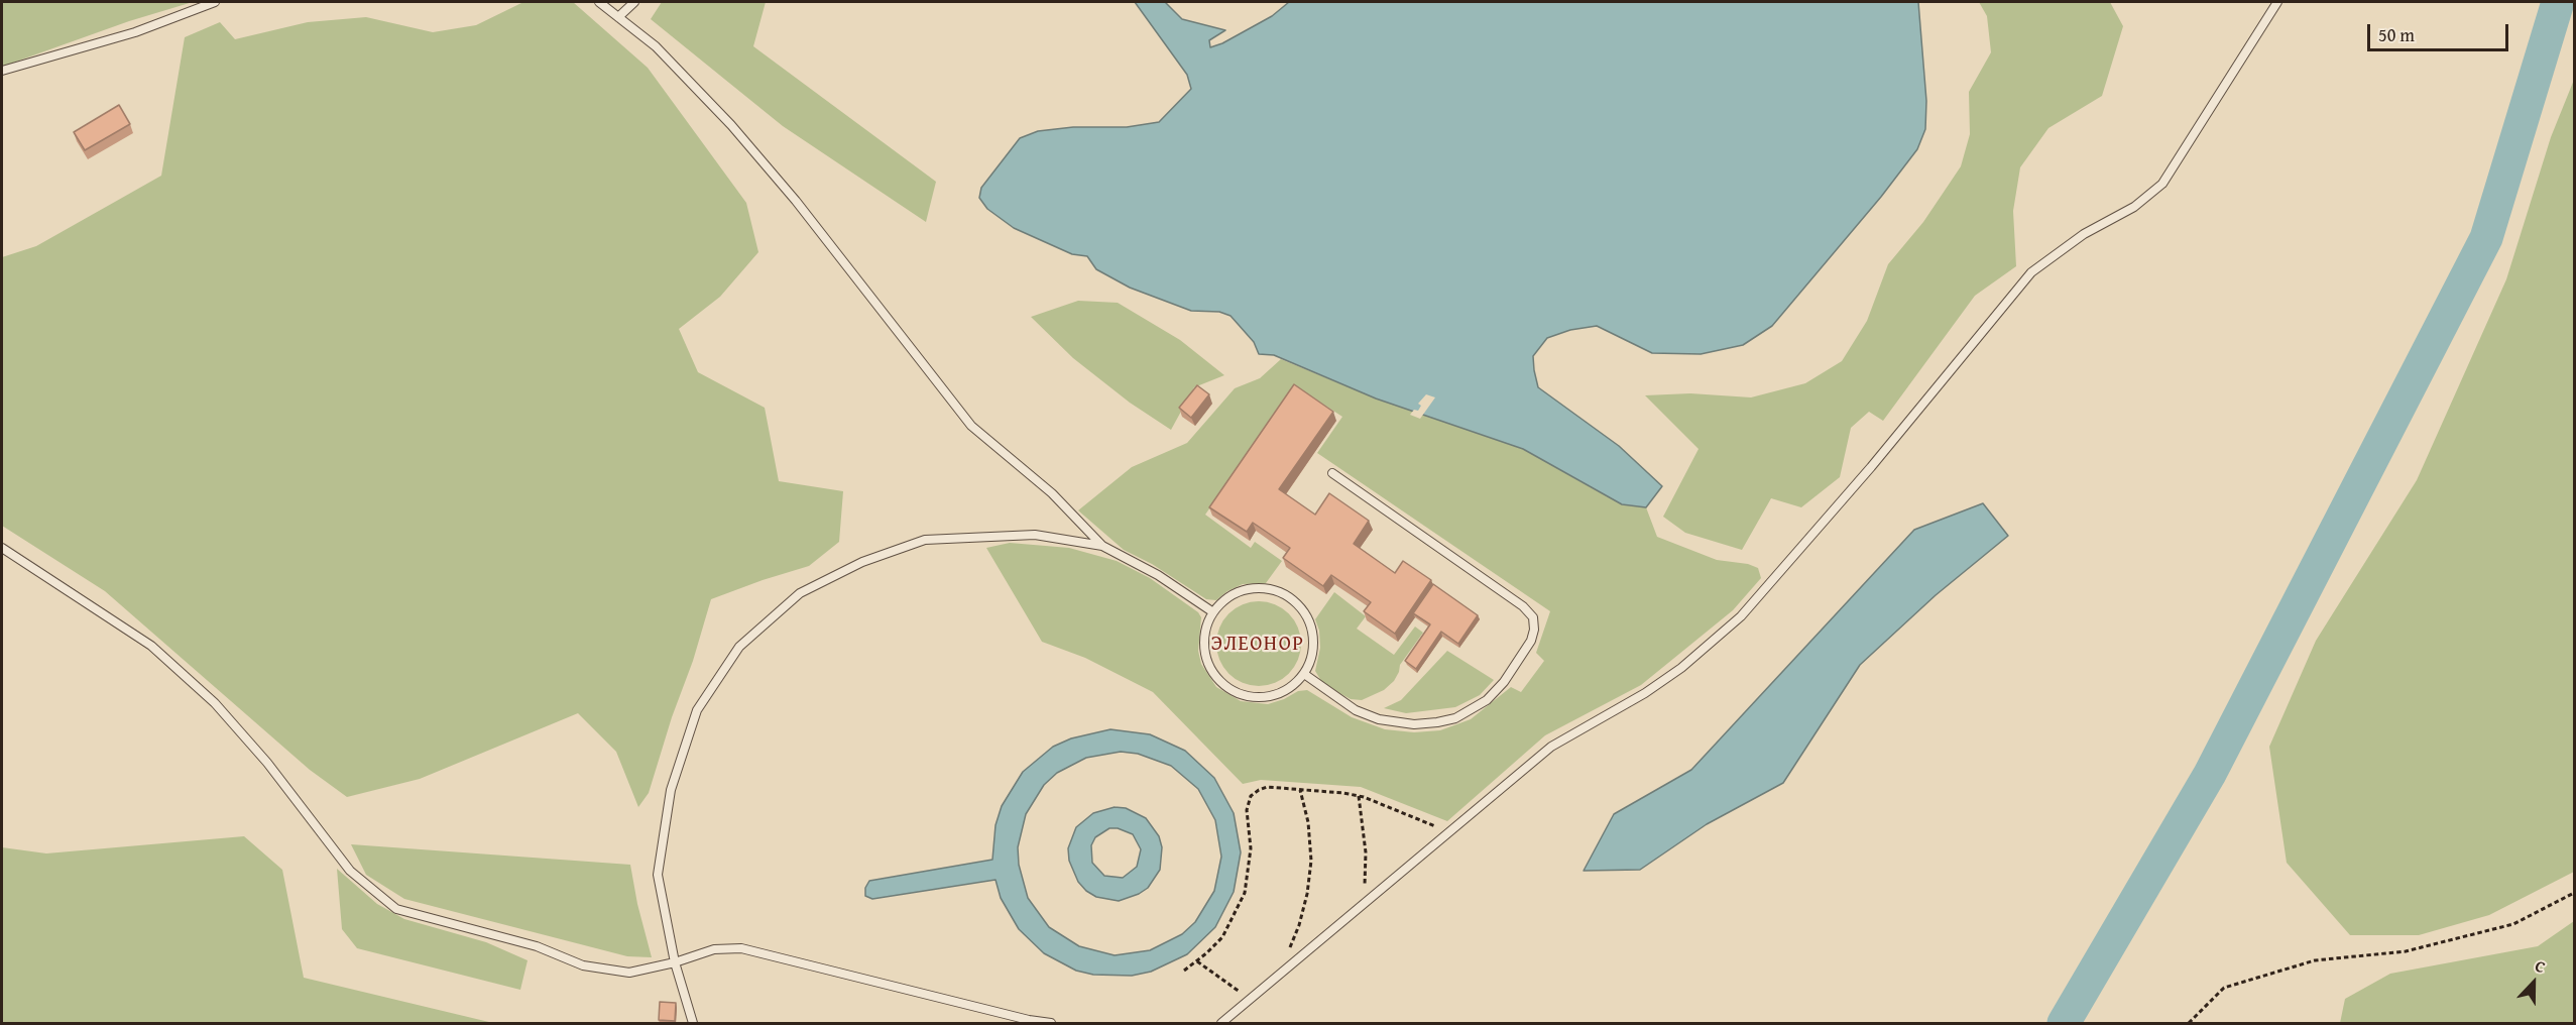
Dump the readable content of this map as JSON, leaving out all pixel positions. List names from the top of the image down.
{
  "districts": ["ЭЛЕОНОР"],
  "scale_bar": "50 m",
  "north": "top"
}
